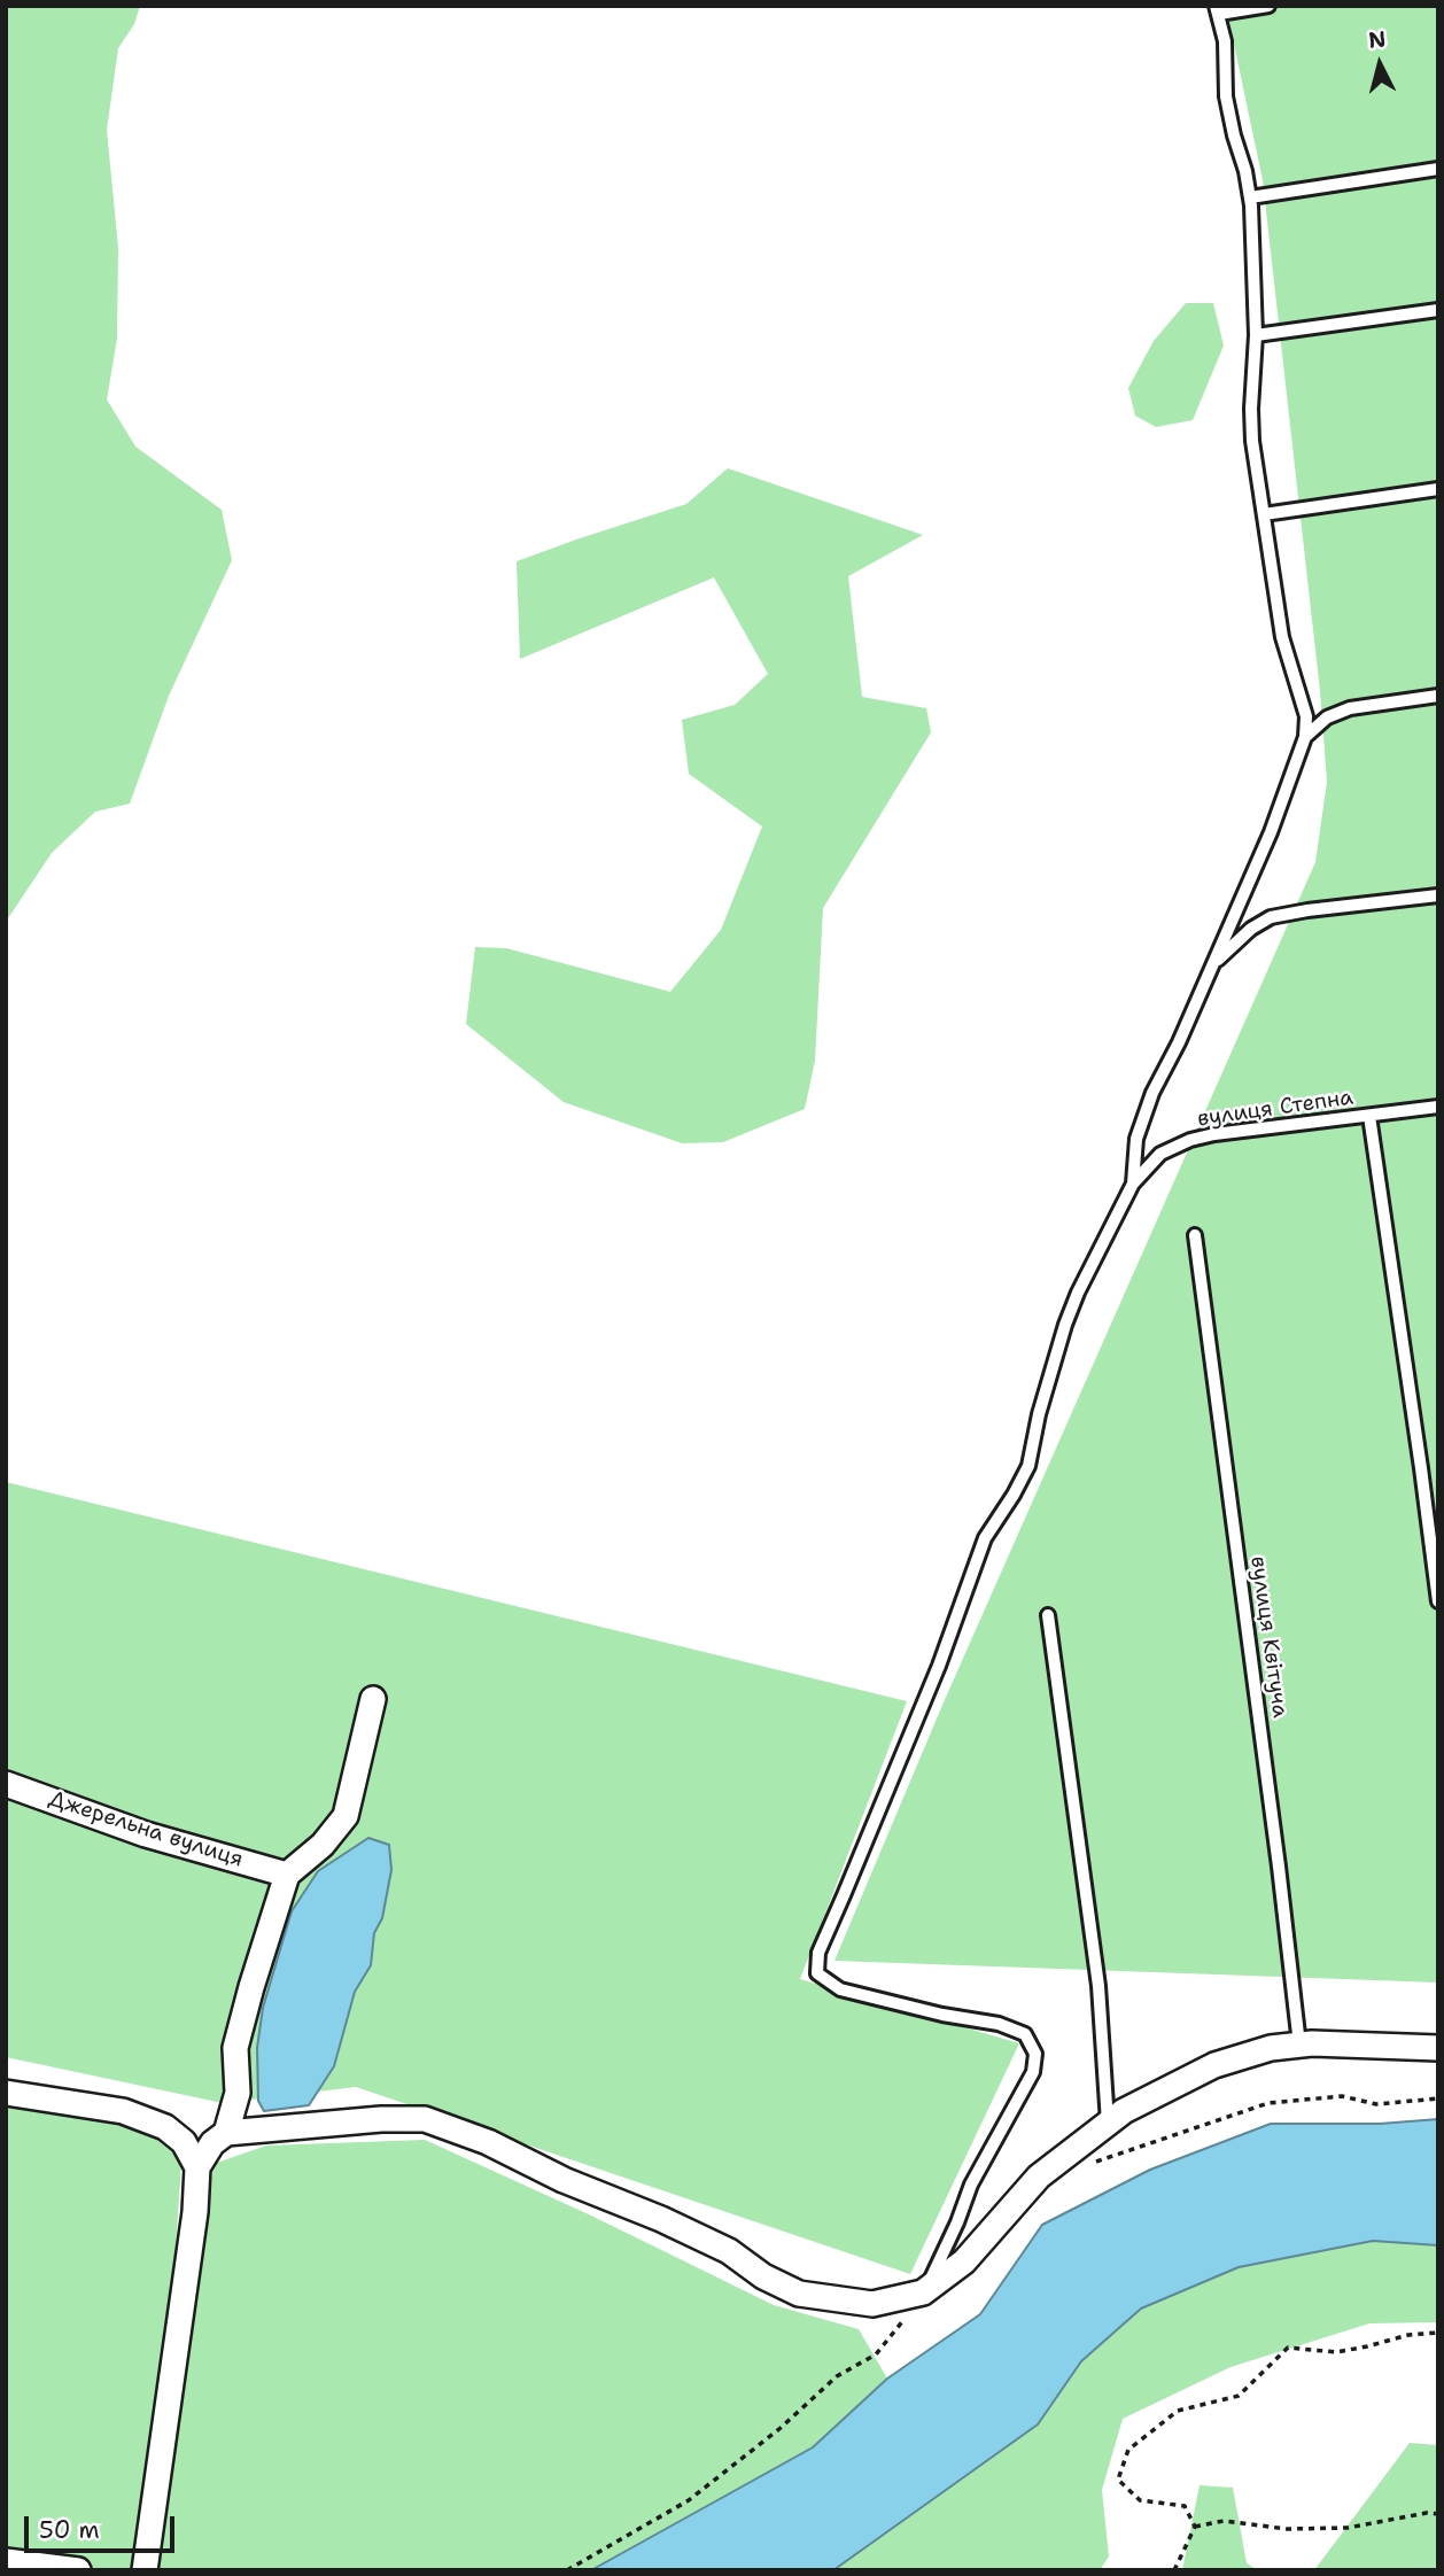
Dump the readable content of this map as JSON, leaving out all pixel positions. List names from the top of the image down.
{
  "streets": {
    "street": ["Джерельна вулиця"],
    "lane": ["вулиця Степна", "вулиця Квітуча"]
  },
  "scale_bar": "50 m",
  "north": "top"
}
